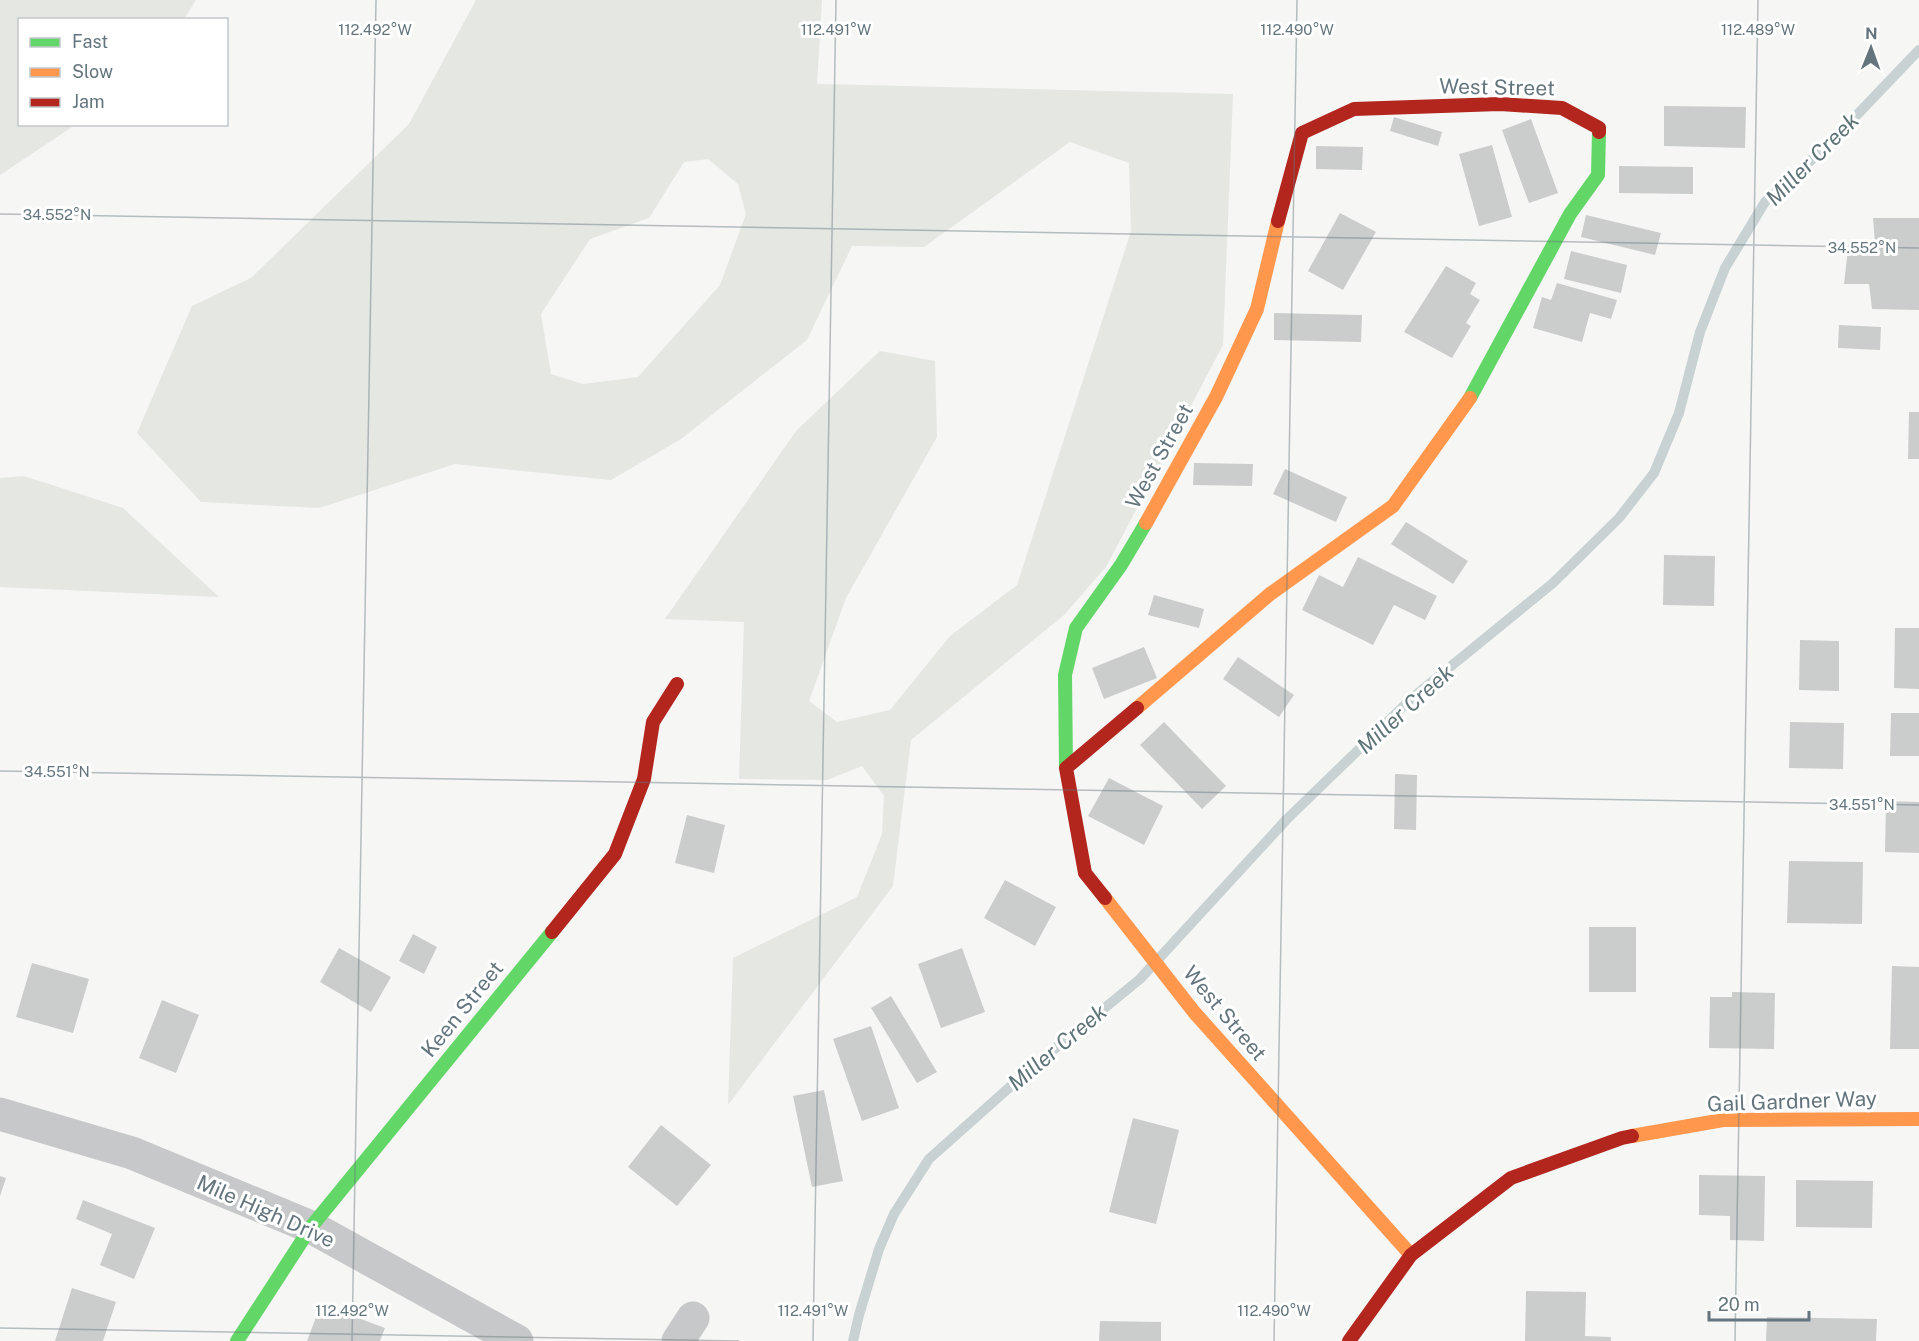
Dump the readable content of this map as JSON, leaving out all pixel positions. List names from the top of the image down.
{
  "streets": {
    "street": [
      "West Street",
      "Keen Street",
      "Gail Gardner Way",
      "Mile High Drive"
    ]
  },
  "crossings": [
    ["West Street", "Gail Gardner Way"],
    ["Keen Street", "Mile High Drive"]
  ],
  "water": ["Miller Creek"],
  "legend": ["Fast", "Slow", "Jam"],
  "scale_bar": "20 m",
  "north": "top",
  "coordinates": [
    "112.492°W",
    "112.491°W",
    "112.490°W",
    "112.489°W",
    "34.552°N",
    "34.551°N"
  ]
}
